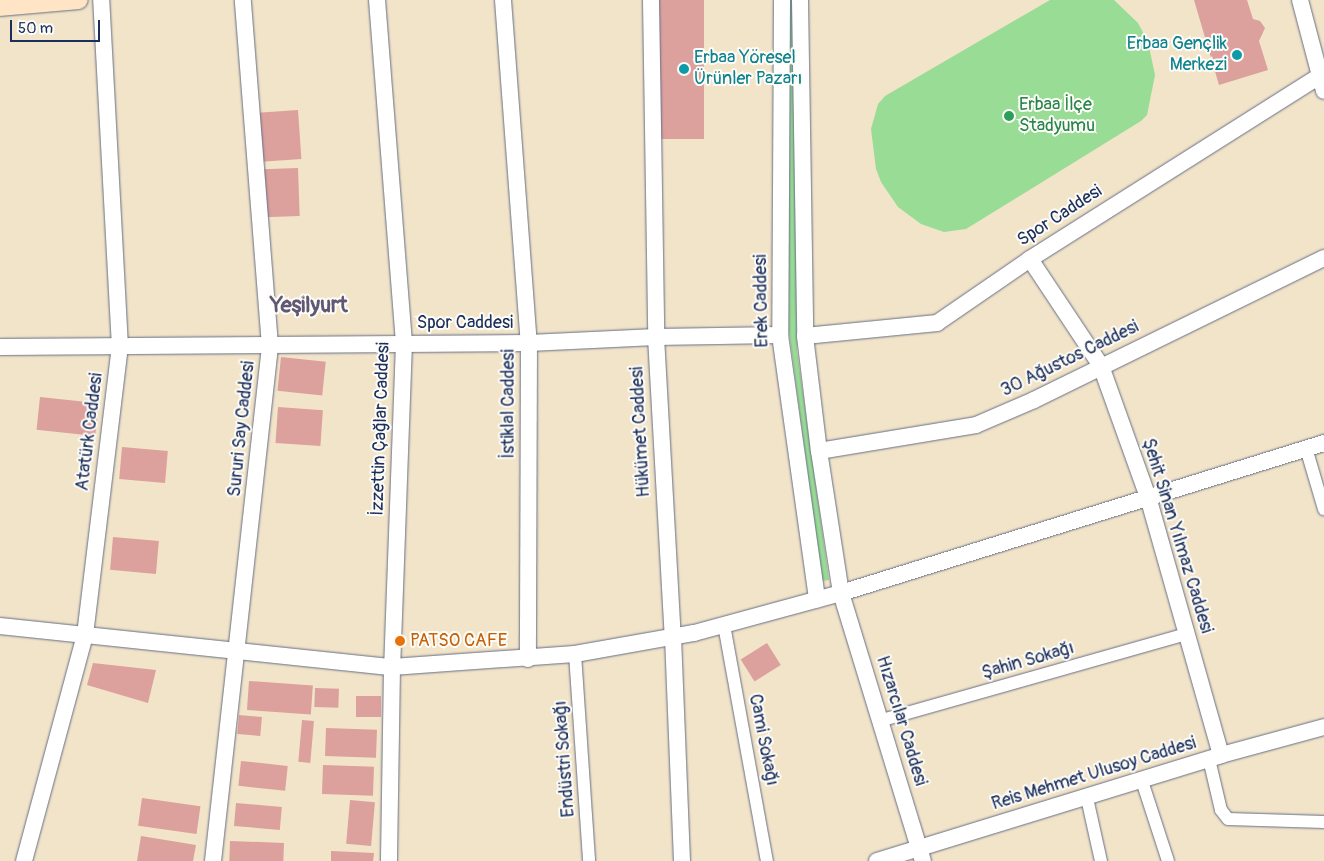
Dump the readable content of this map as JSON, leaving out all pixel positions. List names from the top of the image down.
{
  "streets": {
    "street": [
      "Spor Caddesi",
      "Erek Caddesi",
      "30 Ağustos Caddesi",
      "İstiklal Caddesi",
      "Sururi Say Caddesi",
      "İzzettin Çağlar Caddesi",
      "Atatürk Caddesi",
      "Hükümet Caddesi",
      "Şehit Sinan Yılmaz Caddesi",
      "Şahin Sokağı",
      "Hızarcılar Caddesi",
      "Cami Sokağı",
      "Endüstri Sokağı",
      "Reis Mehmet Ulusoy Caddesi"
    ]
  },
  "crossings": [
    ["Spor Caddesi", "Erek Caddesi"],
    ["Spor Caddesi", "İstiklal Caddesi"],
    ["Spor Caddesi", "Sururi Say Caddesi"],
    ["Spor Caddesi", "İzzettin Çağlar Caddesi"],
    ["Spor Caddesi", "Atatürk Caddesi"],
    ["Spor Caddesi", "Hükümet Caddesi"],
    ["Spor Caddesi", "Şehit Sinan Yılmaz Caddesi"],
    ["30 Ağustos Caddesi", "Şehit Sinan Yılmaz Caddesi"],
    ["Şehit Sinan Yılmaz Caddesi", "Şahin Sokağı"],
    ["Şehit Sinan Yılmaz Caddesi", "Reis Mehmet Ulusoy Caddesi"],
    ["Şahin Sokağı", "Hızarcılar Caddesi"],
    ["Hızarcılar Caddesi", "Reis Mehmet Ulusoy Caddesi"]
  ],
  "districts": ["Yeşilyurt"],
  "places": [
    "Erbaa Gençlik Merkezi",
    "Erbaa Yöresel Ürünler Pazarı",
    "Erbaa İlçe Stadyumu",
    "PATSO CAFE"
  ],
  "scale_bar": "50 m"
}
